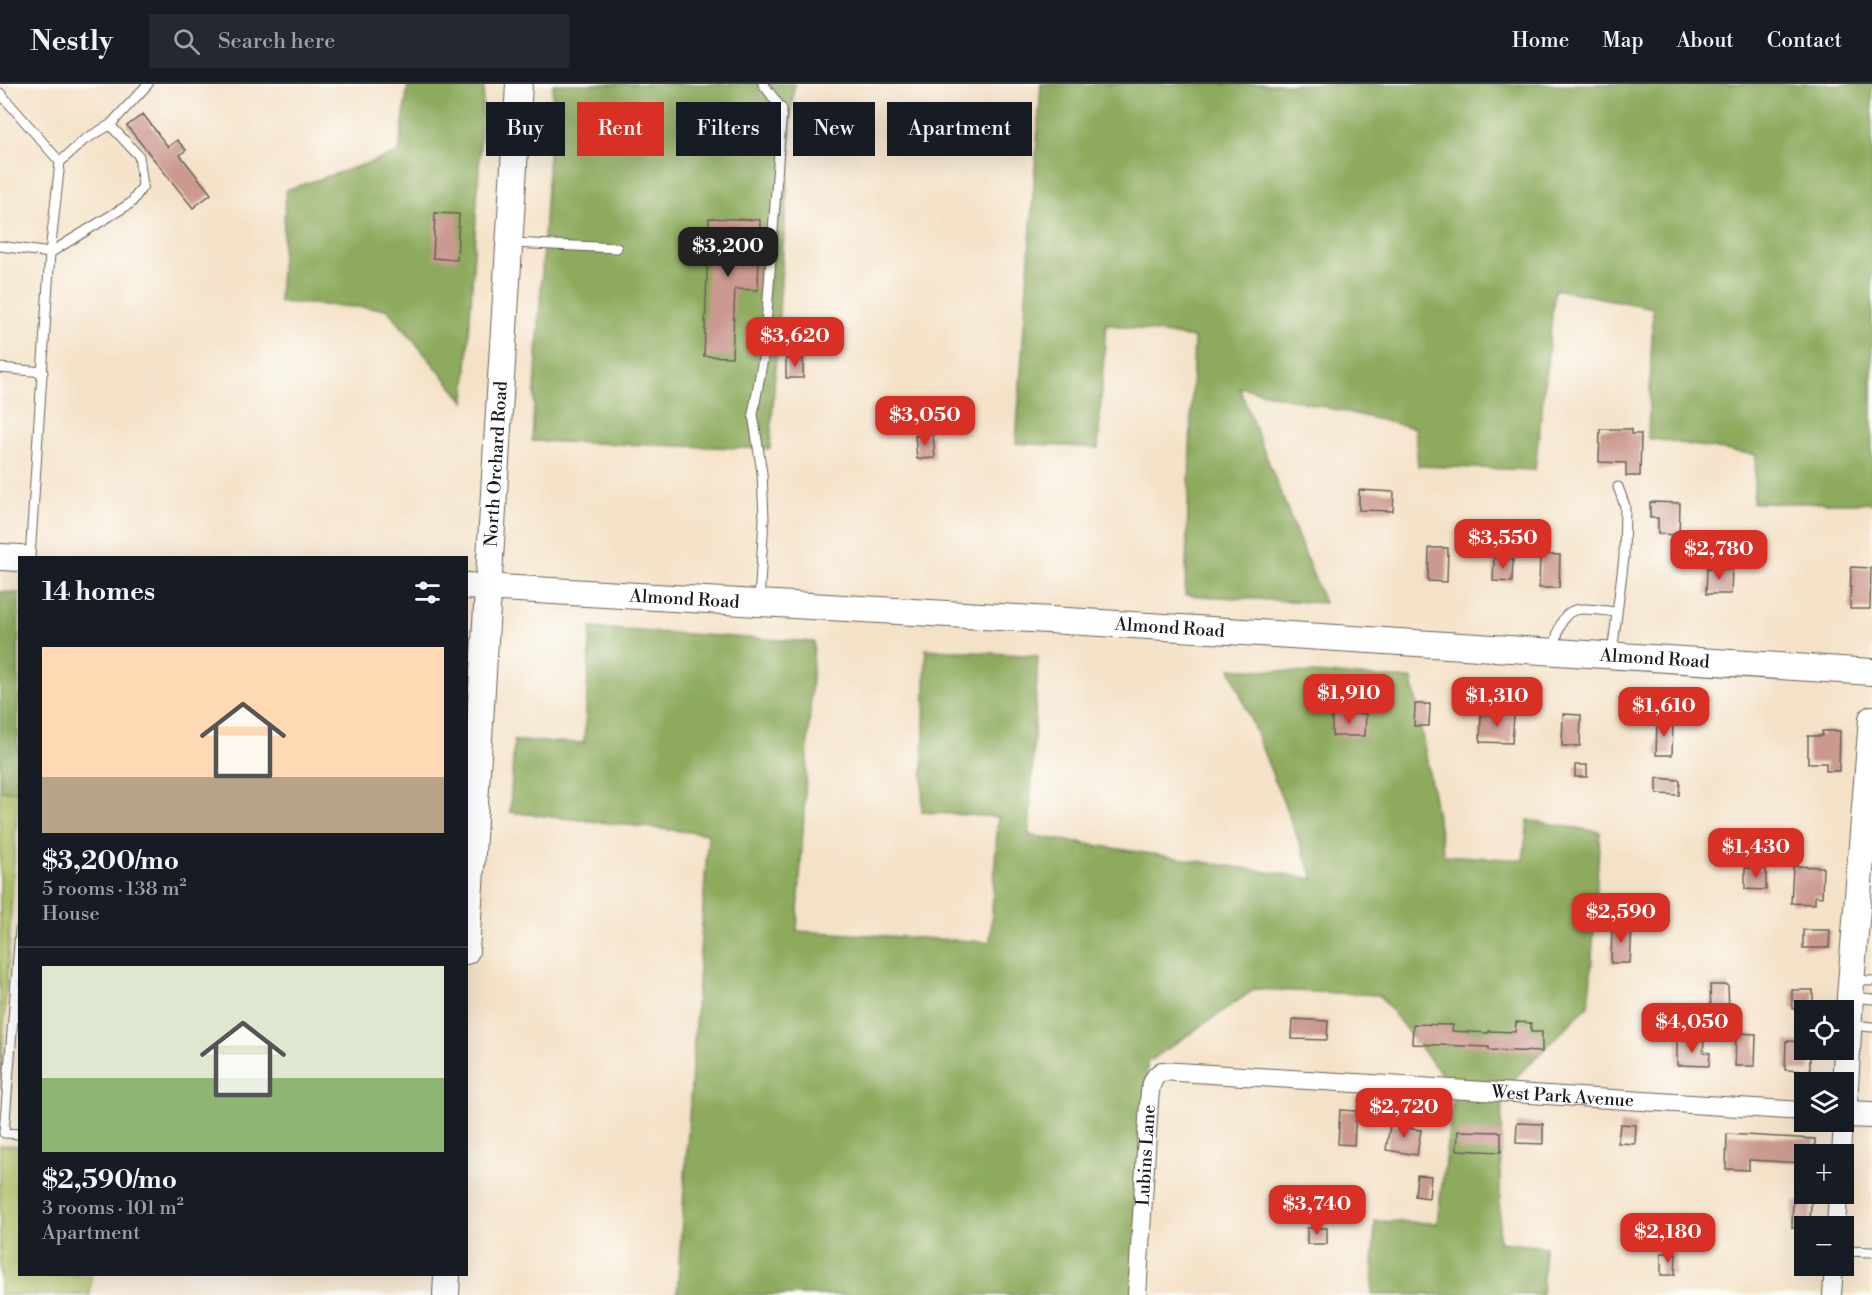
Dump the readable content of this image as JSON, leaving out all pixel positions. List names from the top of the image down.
{
  "streets": {
    "main road": ["North Orchard Road", "Almond Road"],
    "street": ["West Park Avenue", "Lubins Lane"]
  },
  "crossings": [
    ["North Orchard Road", "Almond Road"],
    ["West Park Avenue", "Lubins Lane"]
  ],
  "page": {
    "header": "Nestly",
    "search": "Search here",
    "nav": [
      "Home",
      "Map",
      "About",
      "Contact"
    ],
    "chip": [
      "Buy",
      "Rent",
      "Filters",
      "New",
      "Apartment"
    ],
    "price": [
      "$3,200",
      "$3,620",
      "$3,050",
      "$3,550",
      "$2,780",
      "$1,910",
      "$1,310",
      "$1,610",
      "$1,430",
      "$2,590",
      "$4,050",
      "$2,720",
      "$3,740",
      "$2,180"
    ],
    "heading": "14 homes",
    "list": [
      {
        "name": "$3,200/mo",
        "note": "5 rooms · 138 m² · House"
      },
      {
        "name": "$2,590/mo",
        "note": "3 rooms · 101 m² · Apartment"
      }
    ],
    "map_buttons": ["+", "−"]
  }
}
